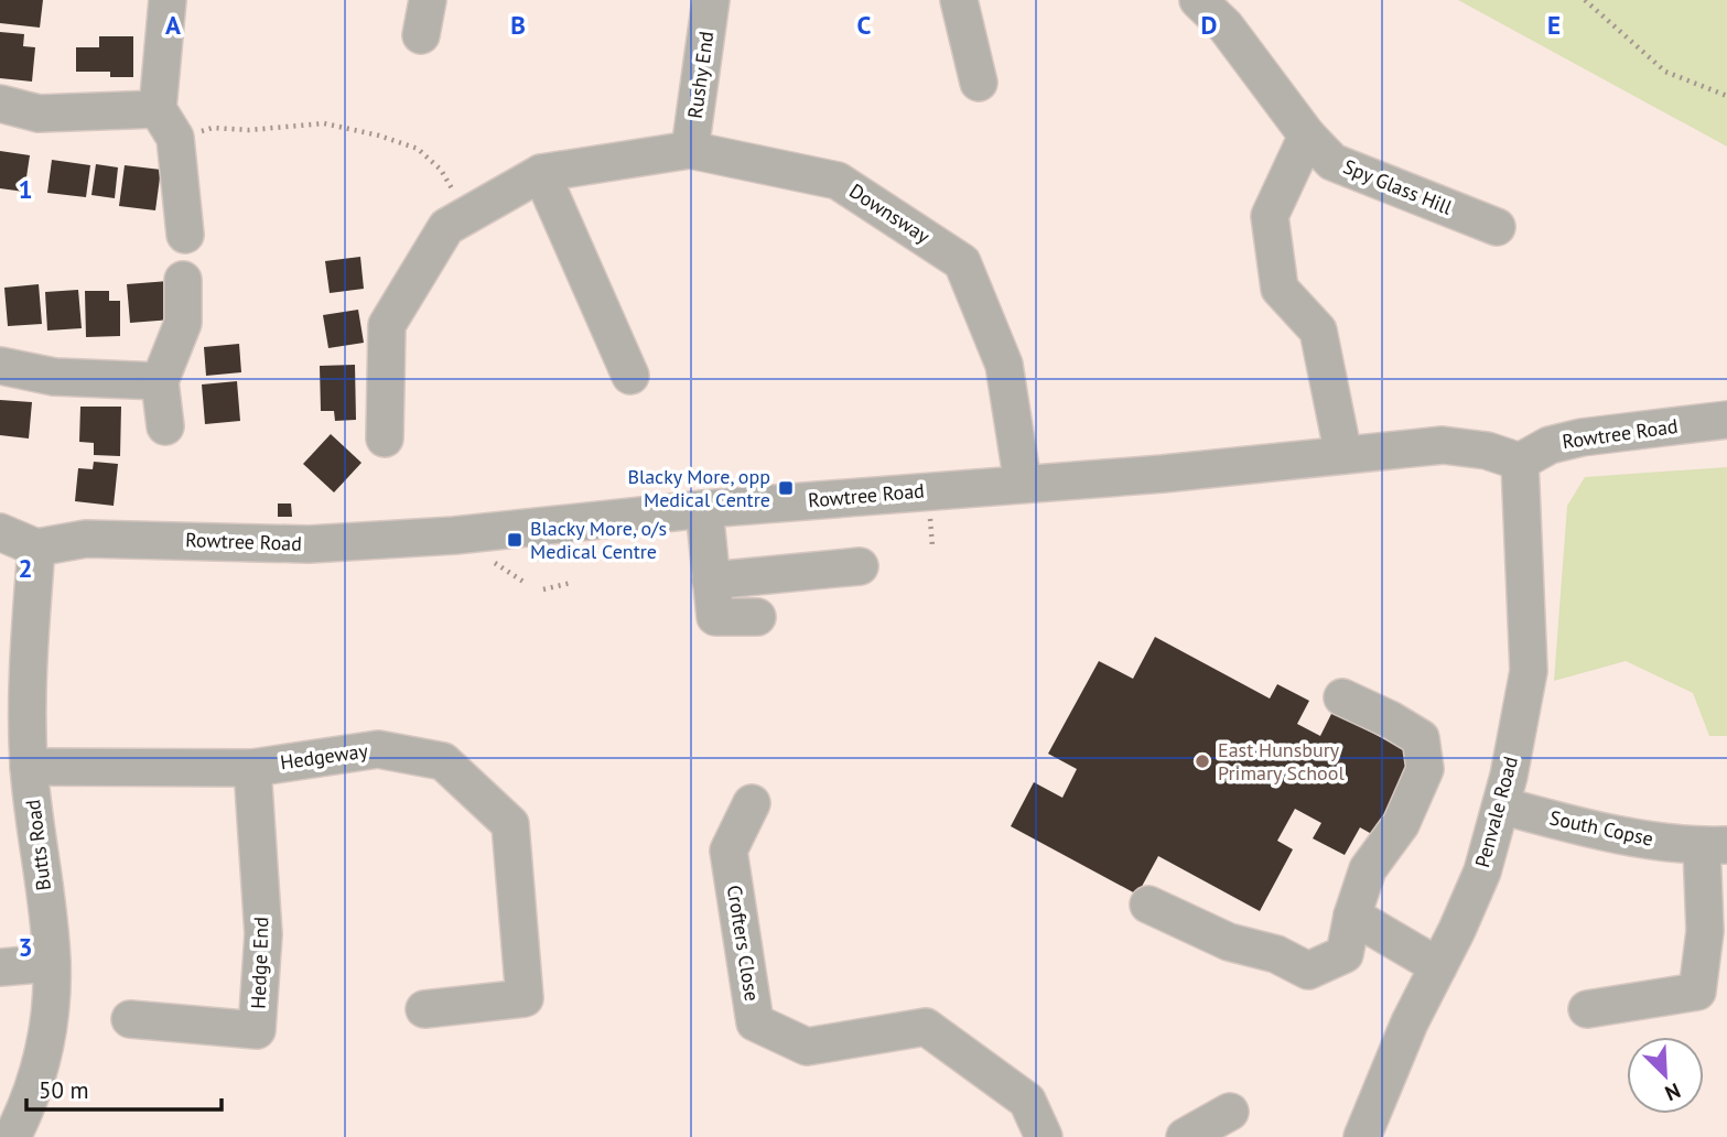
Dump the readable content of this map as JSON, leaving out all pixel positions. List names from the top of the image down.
{
  "streets": {
    "street": [
      "Rushy End",
      "Spy Glass Hill",
      "Downsway",
      "Rowtree Road",
      "Hedgeway",
      "Penvale Road",
      "South Copse",
      "Butts Road",
      "Crofters Close",
      "Hedge End"
    ]
  },
  "crossings": [
    ["Rushy End", "Downsway"],
    ["Downsway", "Rowtree Road"],
    ["Rowtree Road", "Penvale Road"],
    ["Rowtree Road", "Butts Road"],
    ["Hedgeway", "Butts Road"],
    ["Hedgeway", "Hedge End"],
    ["Penvale Road", "South Copse"]
  ],
  "places": {
    "transit": ["Blacky More, opp Medical Centre", "Blacky More, o/s Medical Centre"],
    "other": ["East Hunsbury Primary School"]
  },
  "scale_bar": "50 m",
  "north": "bottom right",
  "grid": {
    "columns": [
      "A",
      "B",
      "C",
      "D",
      "E"
    ],
    "rows": ["1", "2", "3"]
  }
}
